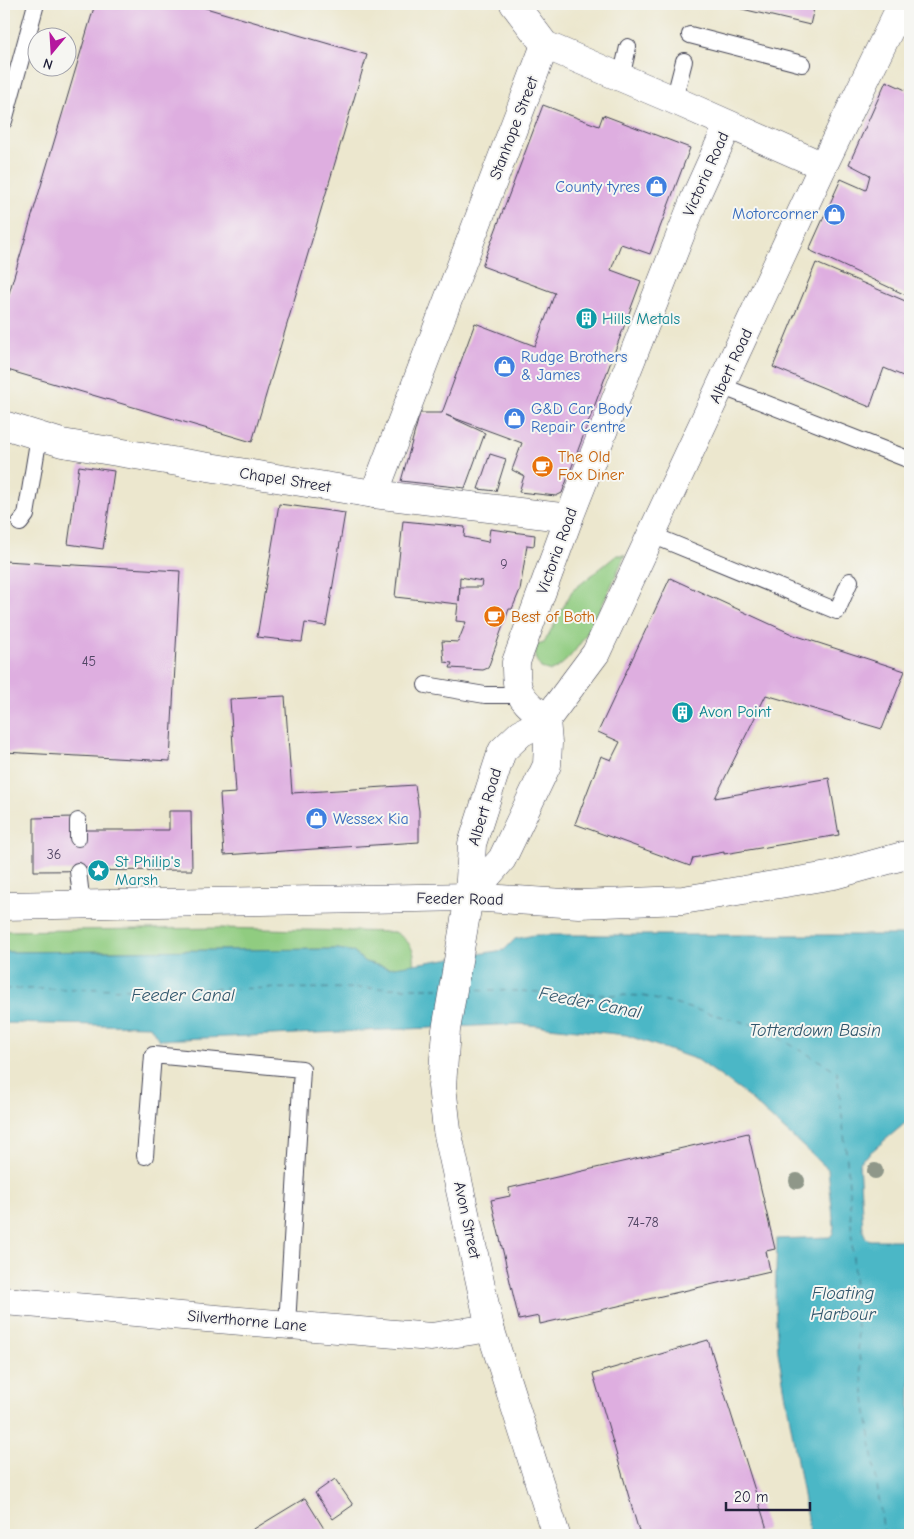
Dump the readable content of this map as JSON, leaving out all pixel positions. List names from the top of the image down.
{
  "streets": {
    "street": [
      "Stanhope Street",
      "Victoria Road",
      "Albert Road",
      "Chapel Street",
      "Feeder Road",
      "Avon Street",
      "Silverthorne Lane"
    ]
  },
  "crossings": [
    ["Stanhope Street", "Chapel Street"],
    ["Victoria Road", "Chapel Street"],
    ["Albert Road", "Feeder Road"],
    ["Albert Road", "Avon Street"],
    ["Feeder Road", "Avon Street"],
    ["Avon Street", "Silverthorne Lane"]
  ],
  "water": ["Feeder Canal", "Totterdown Basin", "Floating Harbour"],
  "places": {
    "shop": [
      "County tyres",
      "Motorcorner",
      "Rudge Brothers & James",
      "G&D Car Body Repair Centre",
      "Wessex Kia"
    ],
    "building": ["Hills Metals", "Avon Point"],
    "cafe": ["The Old Fox Diner", "Best of Both"],
    "place": ["St Philip's Marsh"]
  },
  "house_numbers": [
    "9",
    "45",
    "36",
    "74-78"
  ],
  "scale_bar": "20 m",
  "north": "bottom"
}
